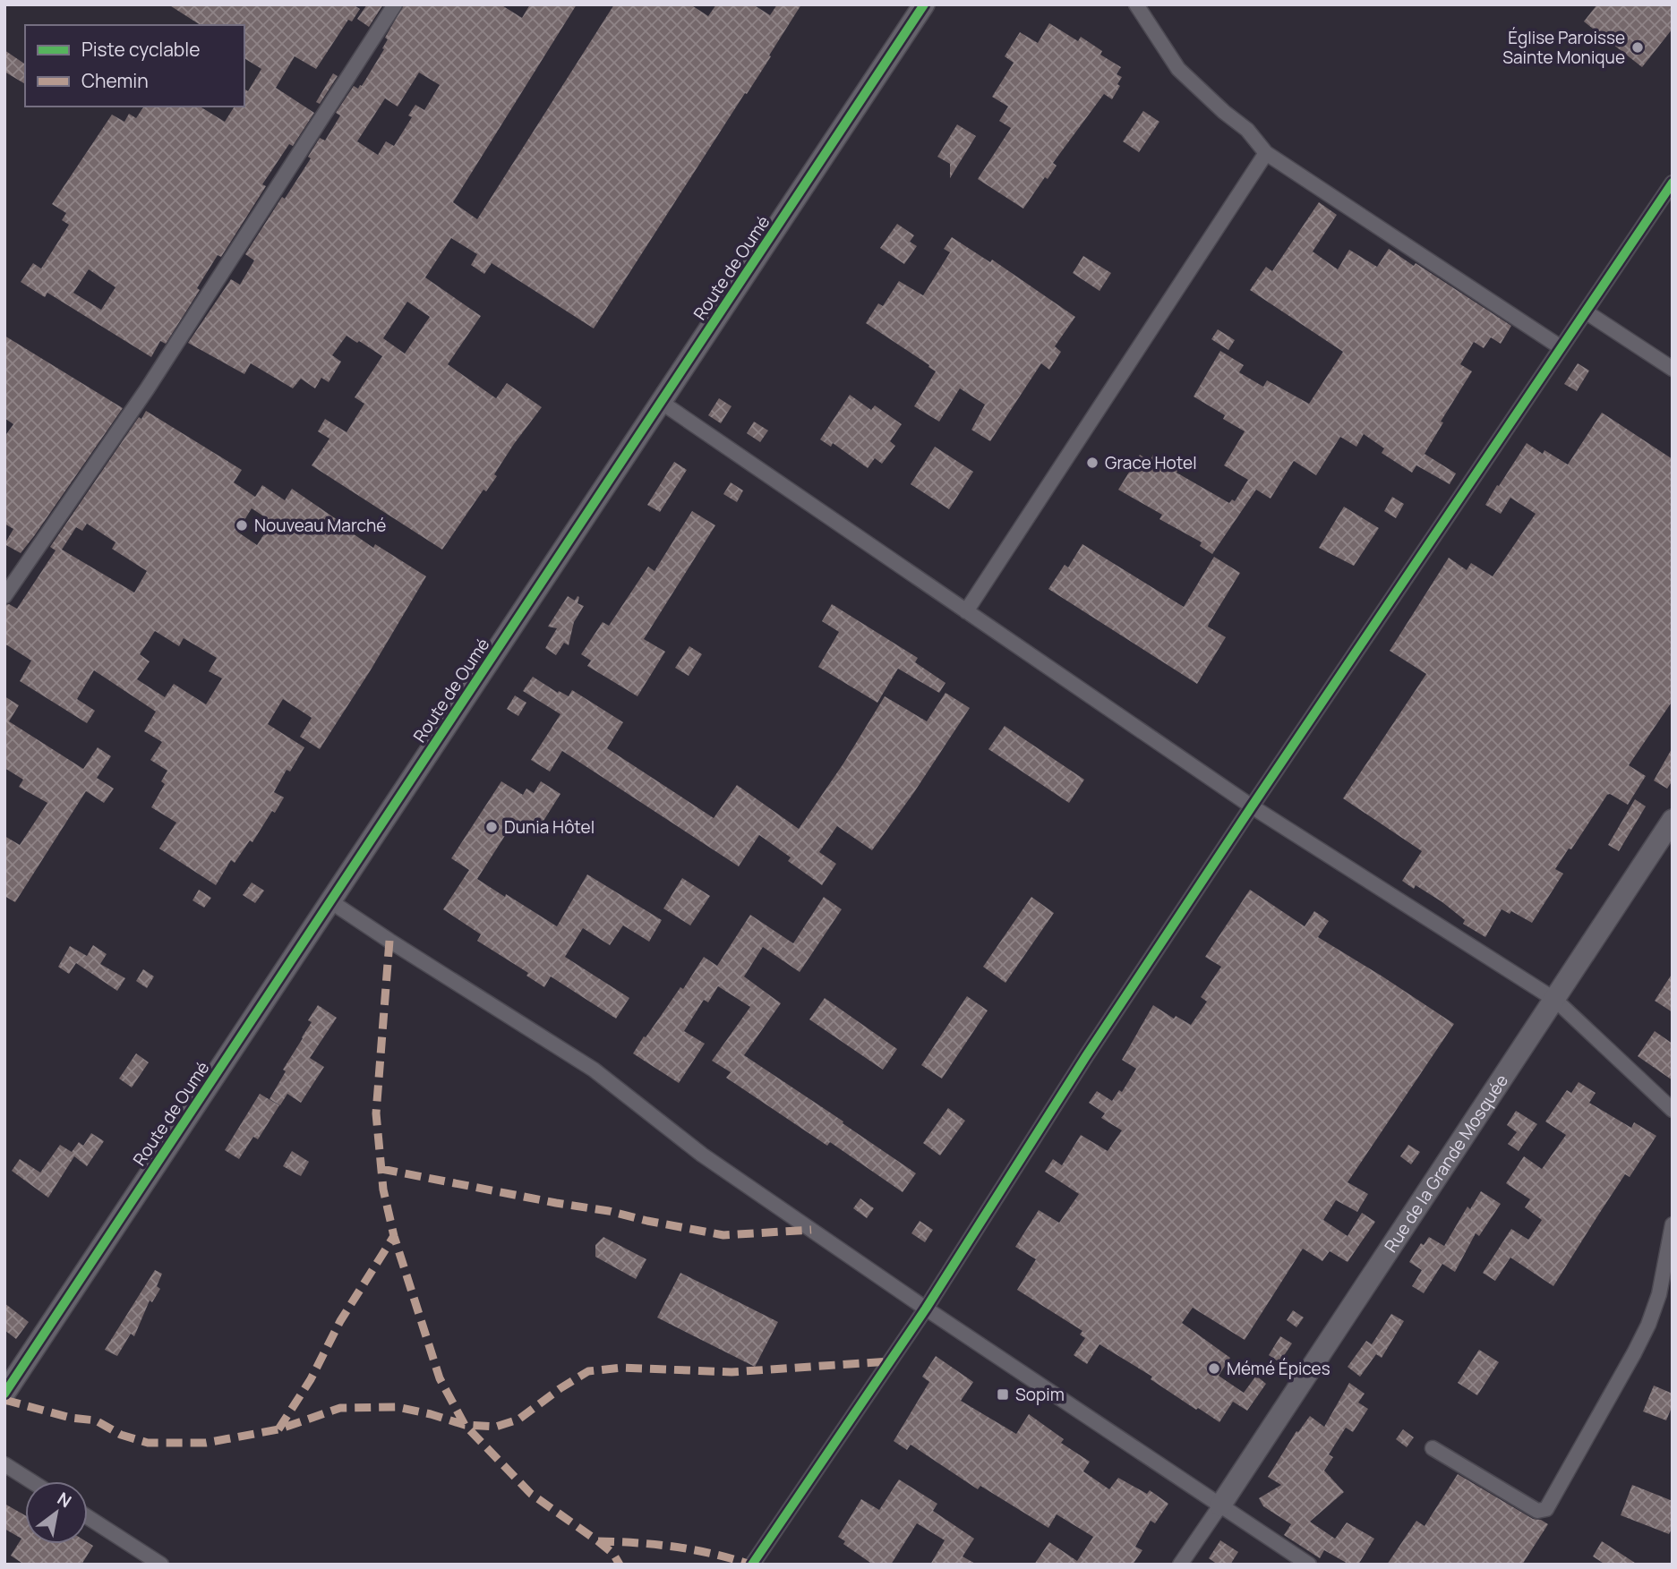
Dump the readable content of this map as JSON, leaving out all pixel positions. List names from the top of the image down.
{
  "streets": {
    "street": ["Route de Oumé", "Rue de la Grande Mosquée"]
  },
  "places": {
    "other": [
      "Église Paroisse Sainte Monique",
      "Grace Hotel",
      "Nouveau Marché",
      "Dunia Hôtel",
      "Mémé Épices"
    ],
    "transit": ["Sopim"]
  },
  "legend": ["Piste cyclable", "Chemin"],
  "north": "top right"
}
